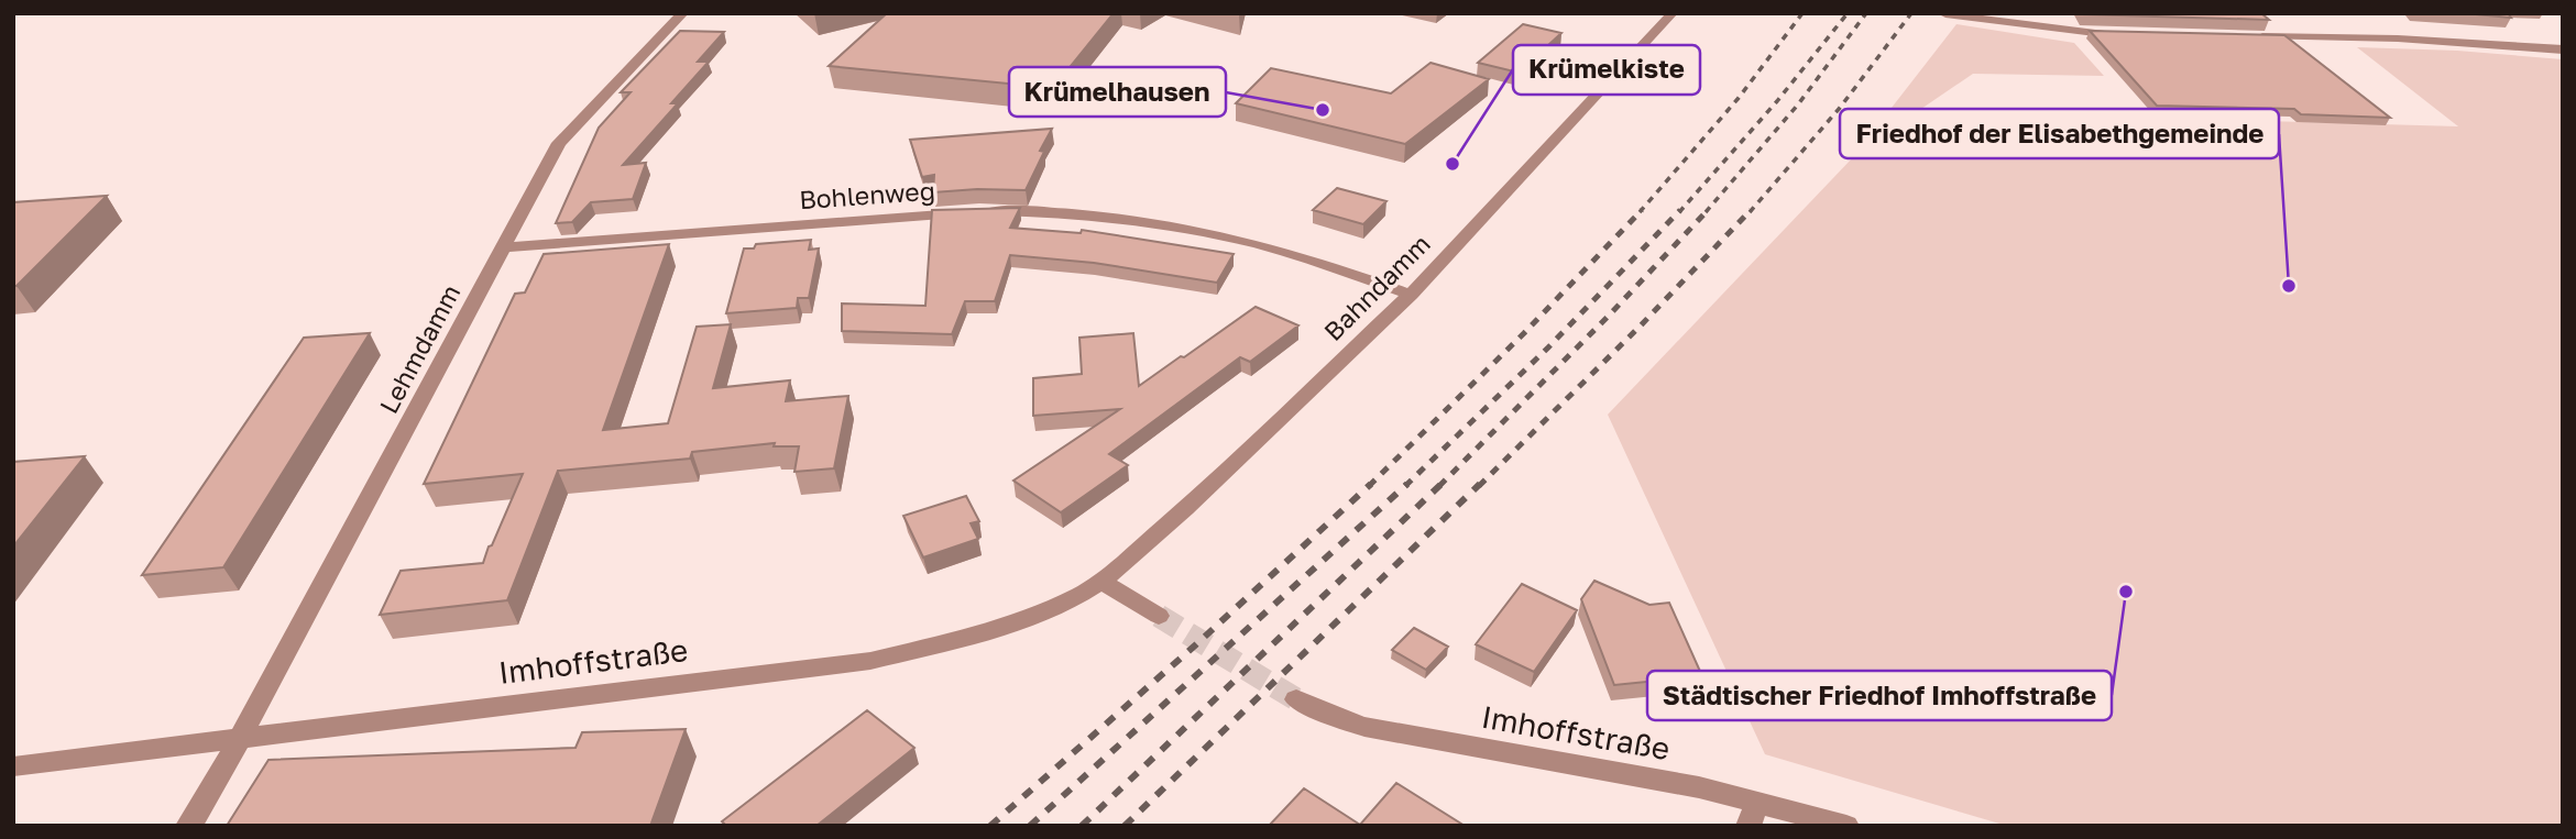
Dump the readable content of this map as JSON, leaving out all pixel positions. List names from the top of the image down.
{
  "streets": {
    "street": [
      "Bohlenweg",
      "Bahndamm",
      "Lehmdamm",
      "Imhoffstraße"
    ]
  },
  "crossings": [
    ["Bohlenweg", "Bahndamm"],
    ["Bohlenweg", "Lehmdamm"],
    ["Bahndamm", "Imhoffstraße"],
    ["Lehmdamm", "Imhoffstraße"]
  ],
  "places": [
    "Krümelhausen",
    "Krümelkiste",
    "Friedhof der Elisabethgemeinde",
    "Städtischer Friedhof Imhoffstraße"
  ]
}
